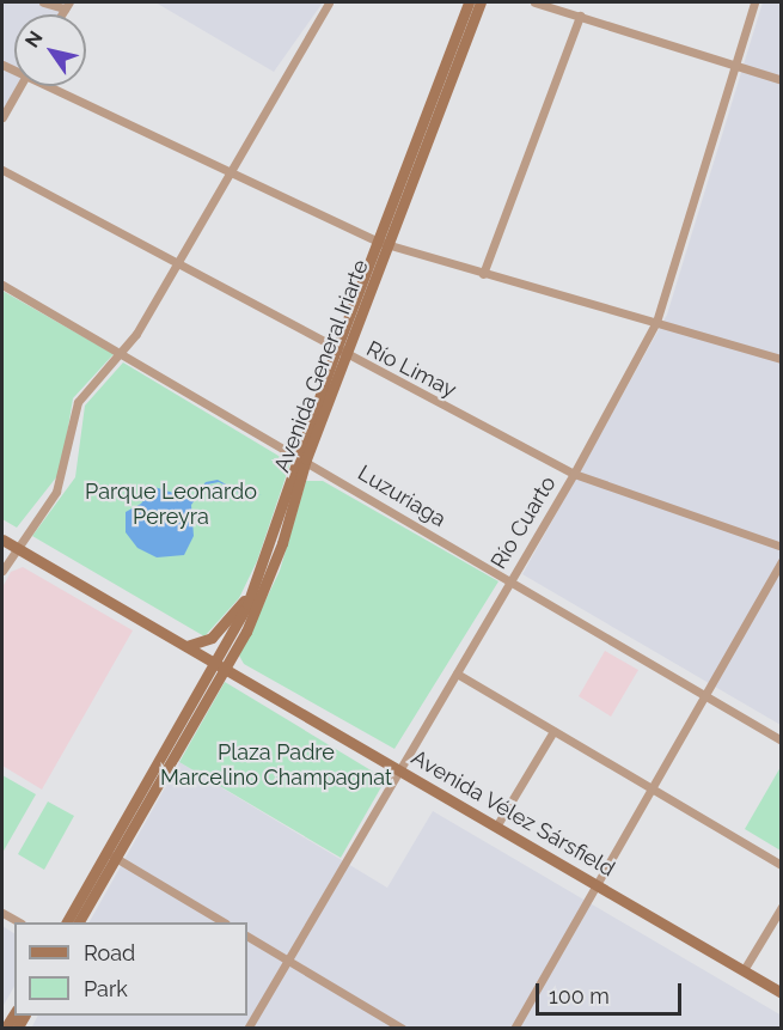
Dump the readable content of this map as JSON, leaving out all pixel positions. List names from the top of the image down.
{
  "streets": {
    "main road": ["Avenida General Iriarte", "Avenida Vélez Sársfield"],
    "street": ["Río Limay", "Luzuriaga", "Río Cuarto"]
  },
  "crossings": [
    ["Avenida General Iriarte", "Río Limay"],
    ["Avenida General Iriarte", "Luzuriaga"],
    ["Avenida General Iriarte", "Avenida Vélez Sársfield"],
    ["Río Limay", "Río Cuarto"],
    ["Luzuriaga", "Río Cuarto"],
    ["Río Cuarto", "Avenida Vélez Sársfield"]
  ],
  "parks": ["Parque Leonardo Pereyra", "Plaza Padre Marcelino Champagnat"],
  "legend": ["Road", "Park"],
  "scale_bar": "100 m",
  "north": "top left"
}
